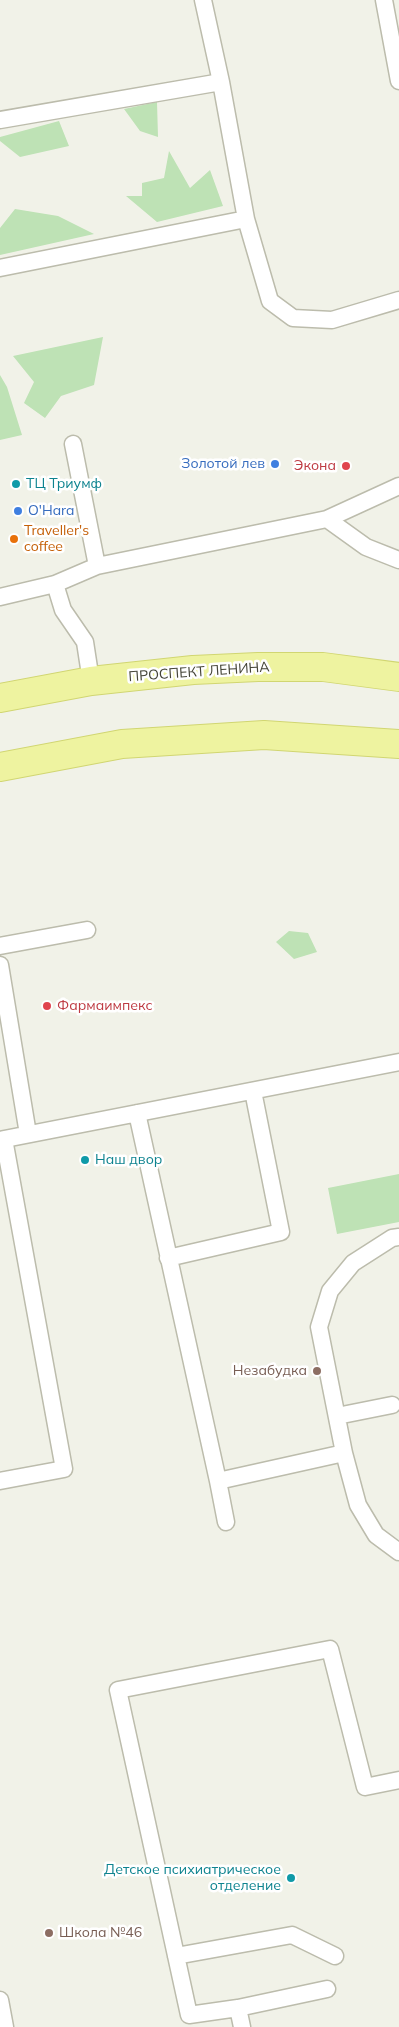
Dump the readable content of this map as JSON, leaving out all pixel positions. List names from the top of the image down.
{
  "streets": {
    "main road": ["ПРОСПЕКТ ЛЕНИНА"]
  },
  "places": [
    "Золотой лев",
    "Экона",
    "ТЦ Триумф",
    "O'Hara",
    "Traveller's coffee",
    "Фармаимпекс",
    "Наш двор",
    "Незабудка",
    "Детское психиатрическое отделение",
    "Школа №46"
  ]
}
